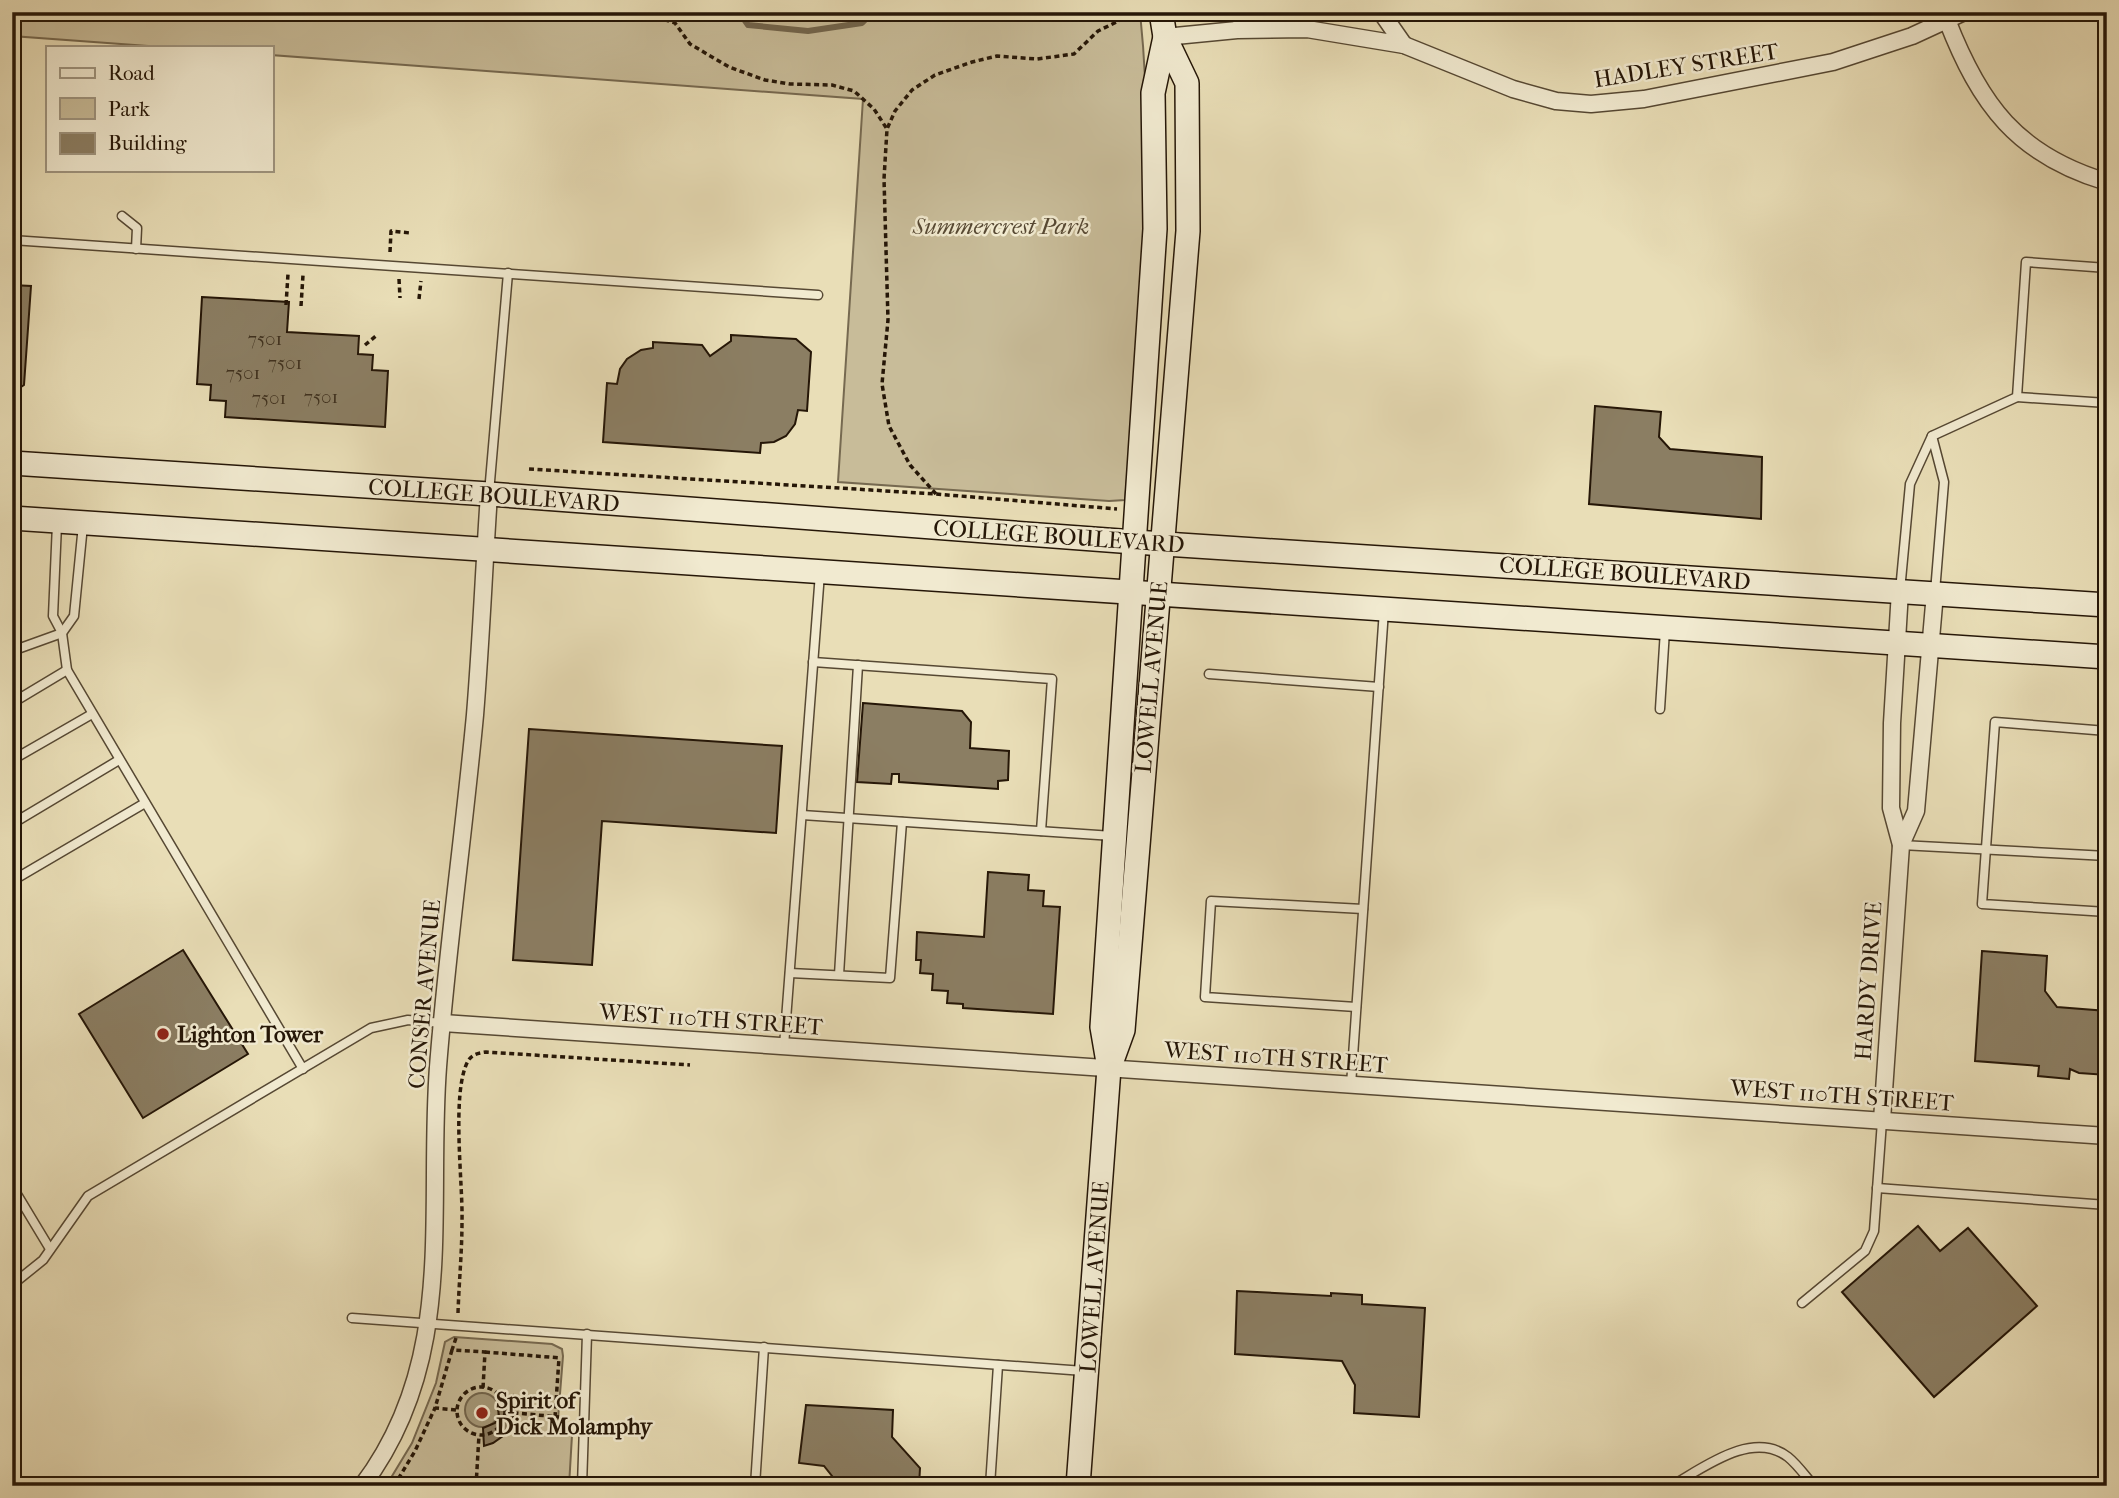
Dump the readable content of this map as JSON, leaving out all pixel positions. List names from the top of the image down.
{
  "streets": {
    "main road": ["COLLEGE BOULEVARD", "LOWELL AVENUE"],
    "street": [
      "HADLEY STREET",
      "HARDY DRIVE",
      "CONSER AVENUE",
      "WEST 110TH STREET"
    ]
  },
  "crossings": [
    ["HADLEY STREET", "LOWELL AVENUE"],
    ["COLLEGE BOULEVARD", "LOWELL AVENUE"],
    ["COLLEGE BOULEVARD", "HARDY DRIVE"],
    ["COLLEGE BOULEVARD", "CONSER AVENUE"],
    ["LOWELL AVENUE", "WEST 110TH STREET"],
    ["HARDY DRIVE", "WEST 110TH STREET"],
    ["CONSER AVENUE", "WEST 110TH STREET"]
  ],
  "parks": ["Summercrest Park"],
  "places": ["Lighton Tower", "Spirit of Dick Molamphy"],
  "house_numbers": [
    "7501",
    "7501",
    "7501",
    "7501",
    "7501"
  ],
  "legend": ["Road", "Park", "Building"]
}
